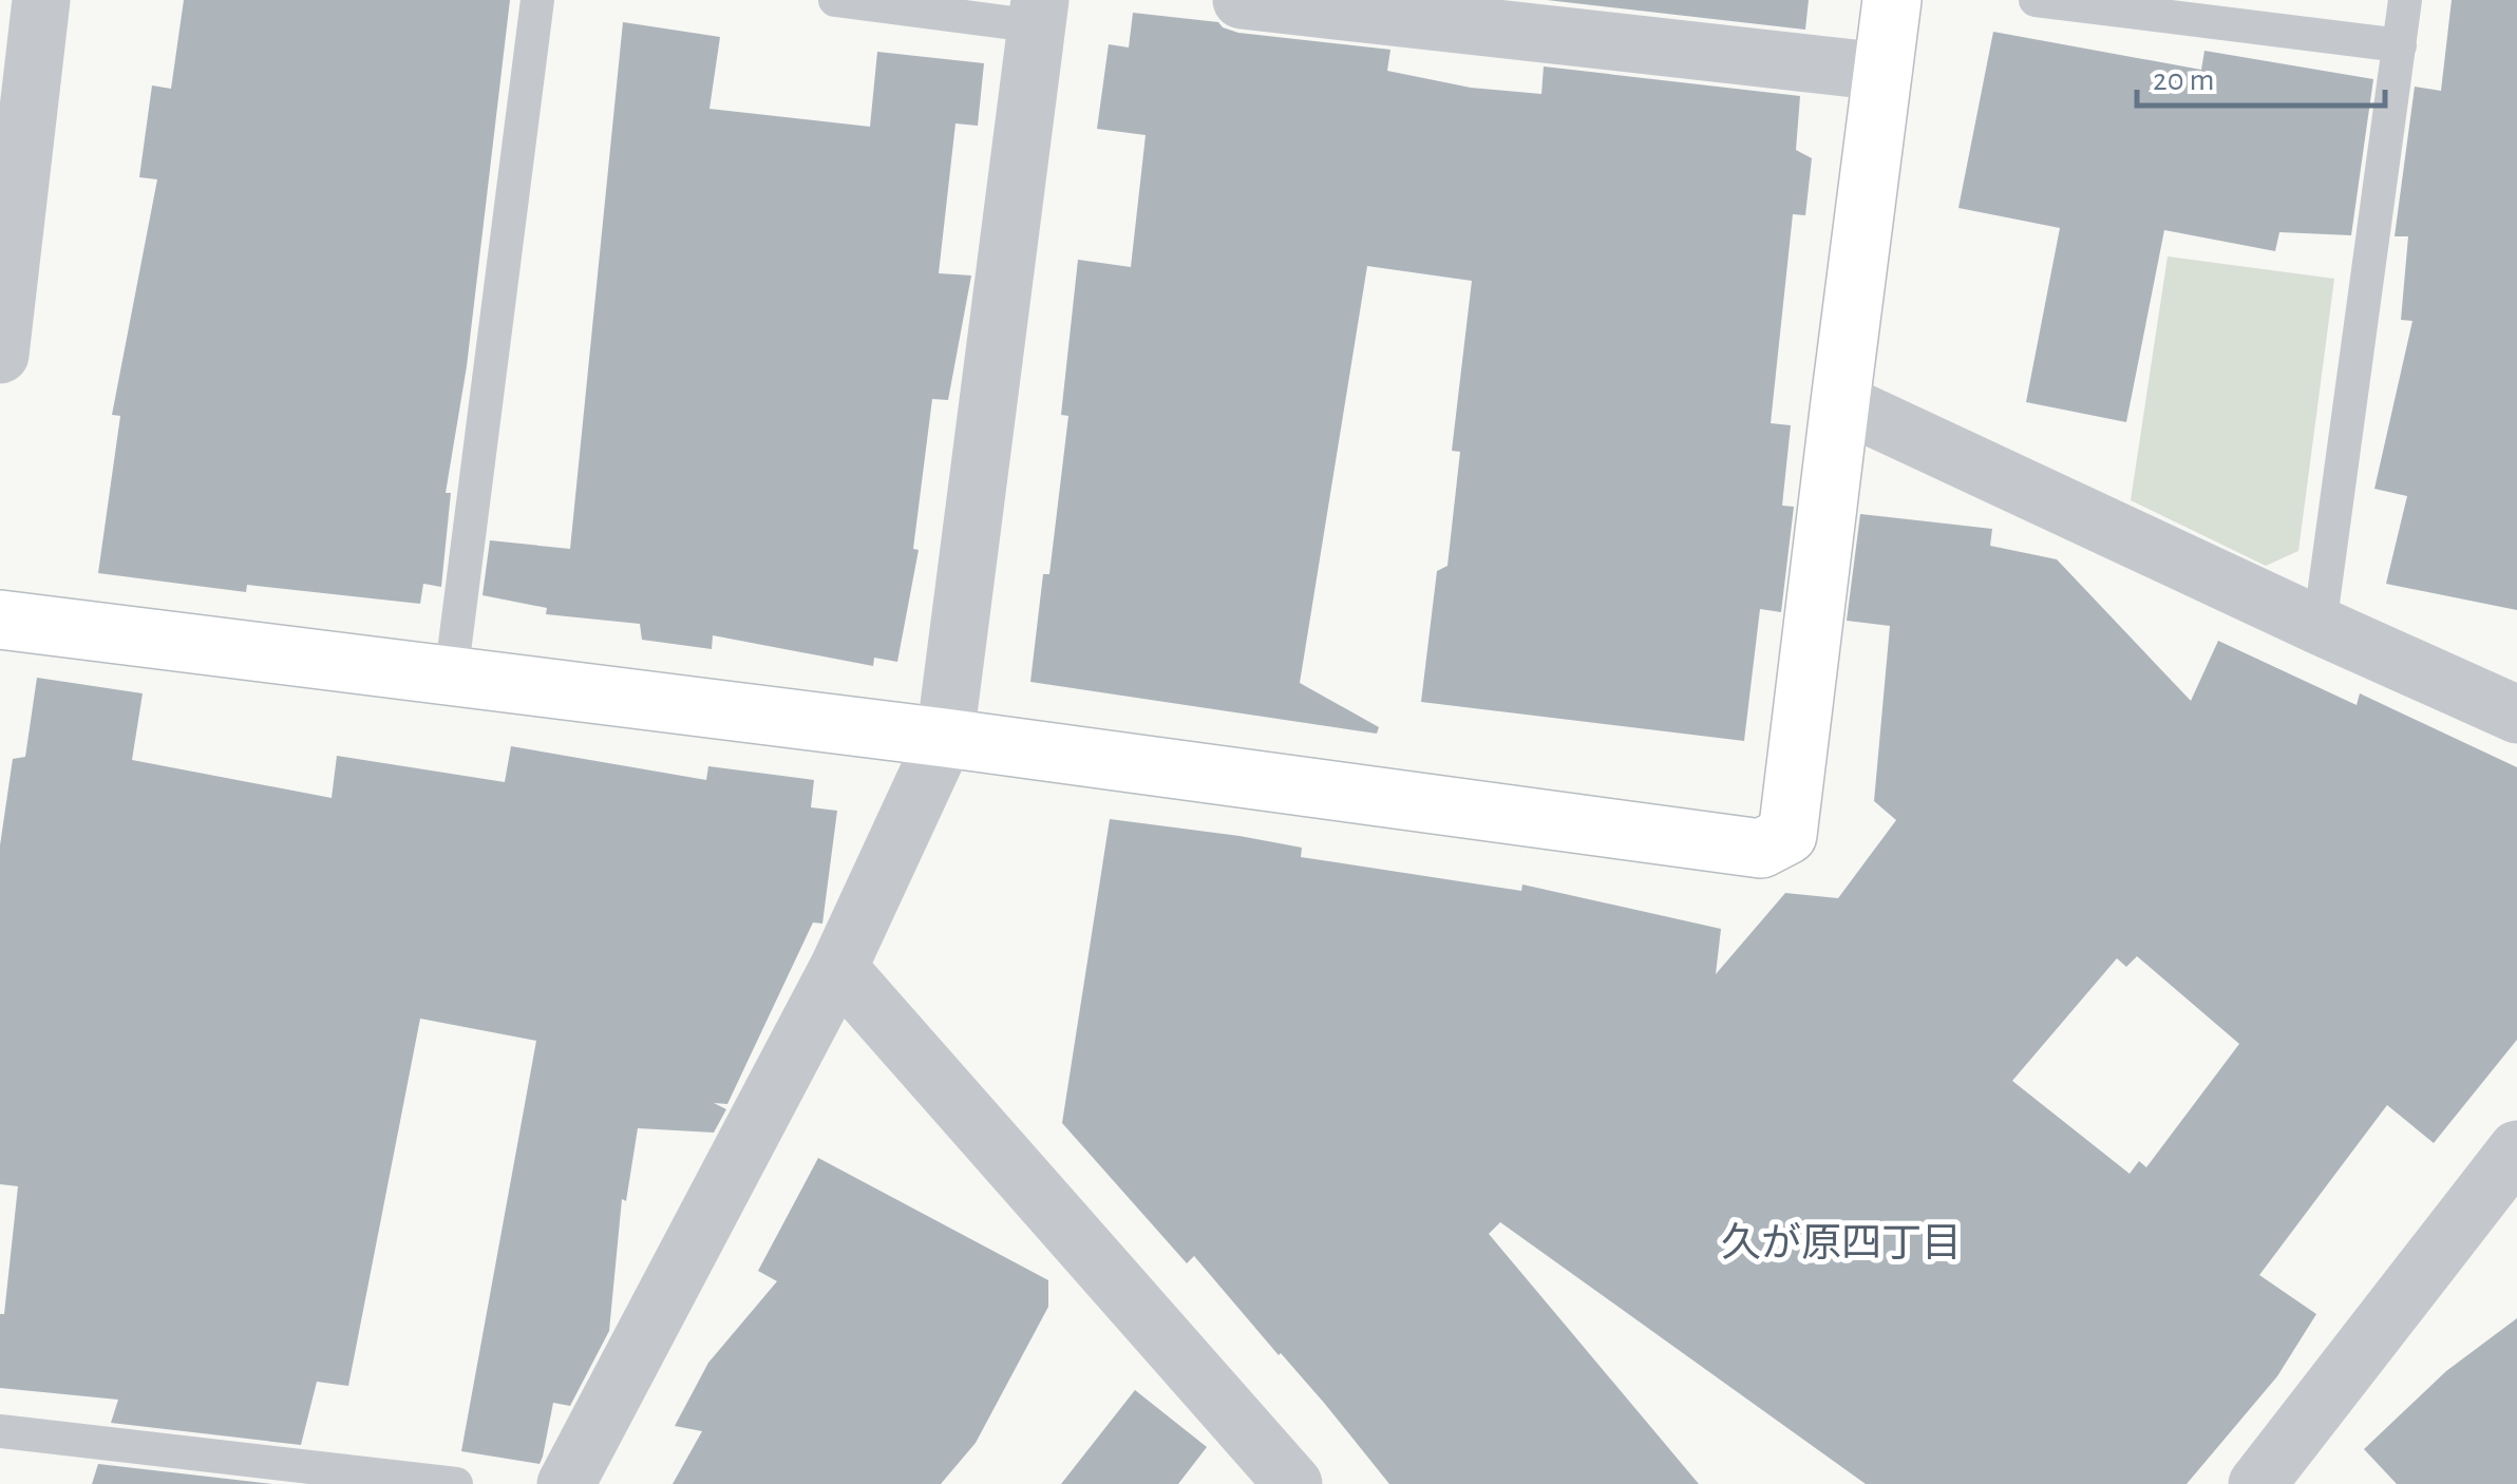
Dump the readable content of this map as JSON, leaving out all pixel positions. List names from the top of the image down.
{
  "districts": ["久が原四丁目"],
  "scale_bar": "20 m"
}
